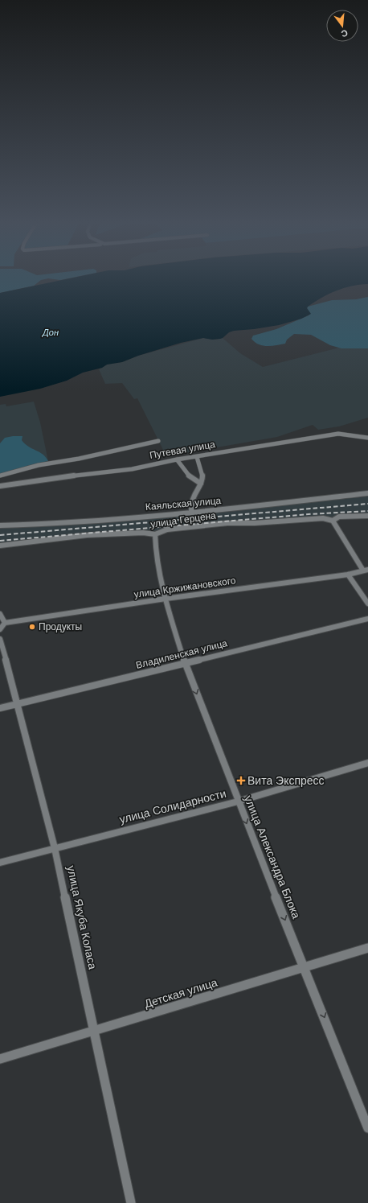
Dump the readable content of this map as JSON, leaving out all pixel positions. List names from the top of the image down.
{
  "streets": {
    "street": [
      "Путевая улица",
      "Каяльская улица",
      "улица Герцена",
      "улица Кржижановского",
      "Владиленская улица",
      "улица Солидарности",
      "улица Александра Блока",
      "улица Якуба Коласа",
      "Детская улица"
    ]
  },
  "crossings": [
    ["улица Герцена", "улица Александра Блока"],
    ["улица Кржижановского", "улица Александра Блока"],
    ["Владиленская улица", "улица Александра Блока"],
    ["Владиленская улица", "улица Якуба Коласа"],
    ["улица Солидарности", "улица Александра Блока"],
    ["улица Солидарности", "улица Якуба Коласа"],
    ["улица Александра Блока", "Детская улица"],
    ["улица Якуба Коласа", "Детская улица"]
  ],
  "one_way": ["улица Александра Блока"],
  "water": ["Дон"],
  "places": {
    "other": ["Продукты"],
    "health": ["Вита Экспресс"]
  },
  "north": "bottom"
}
